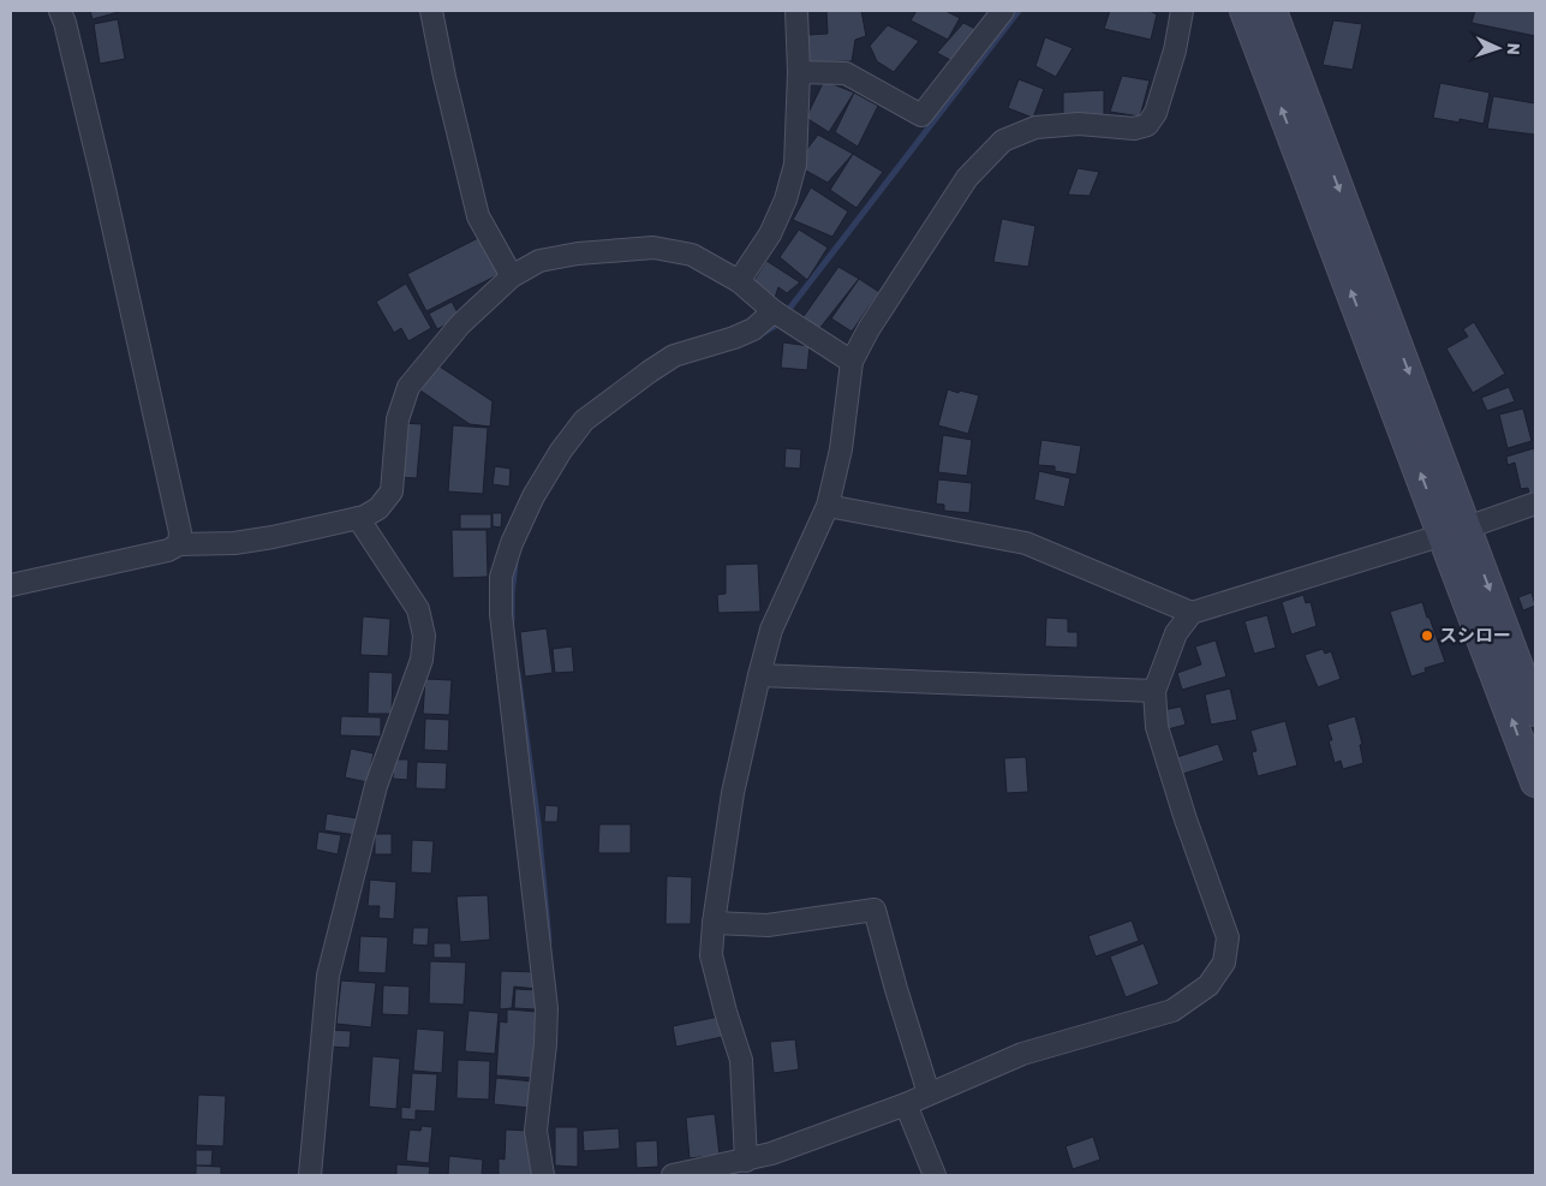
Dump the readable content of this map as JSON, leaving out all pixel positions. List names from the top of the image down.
{
  "places": ["スシロー"],
  "north": "right"
}
